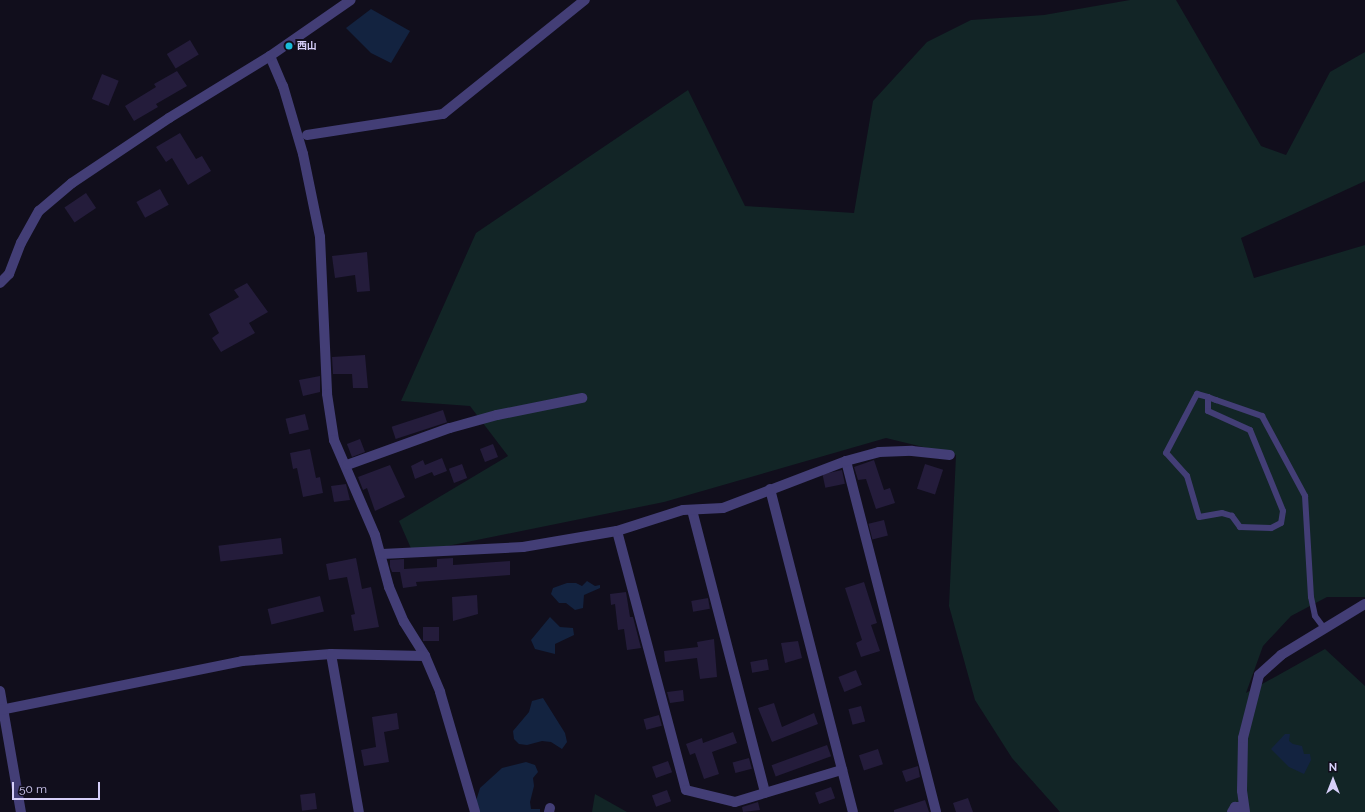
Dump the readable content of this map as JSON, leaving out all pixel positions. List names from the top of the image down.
{
  "places": ["西山"],
  "scale_bar": "50 m",
  "north": "top"
}
